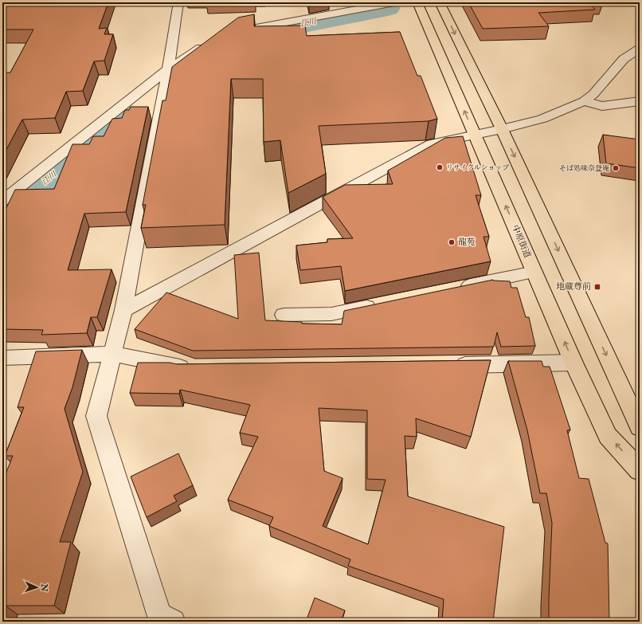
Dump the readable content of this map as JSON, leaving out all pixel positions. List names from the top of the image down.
{
  "streets": {
    "main road": ["中原街道"]
  },
  "water": ["江川"],
  "places": {
    "other": ["リサイクルショップ", "そば処味奈登庵", "龍苑"],
    "transit": ["地蔵尊前"]
  },
  "north": "right"
}
